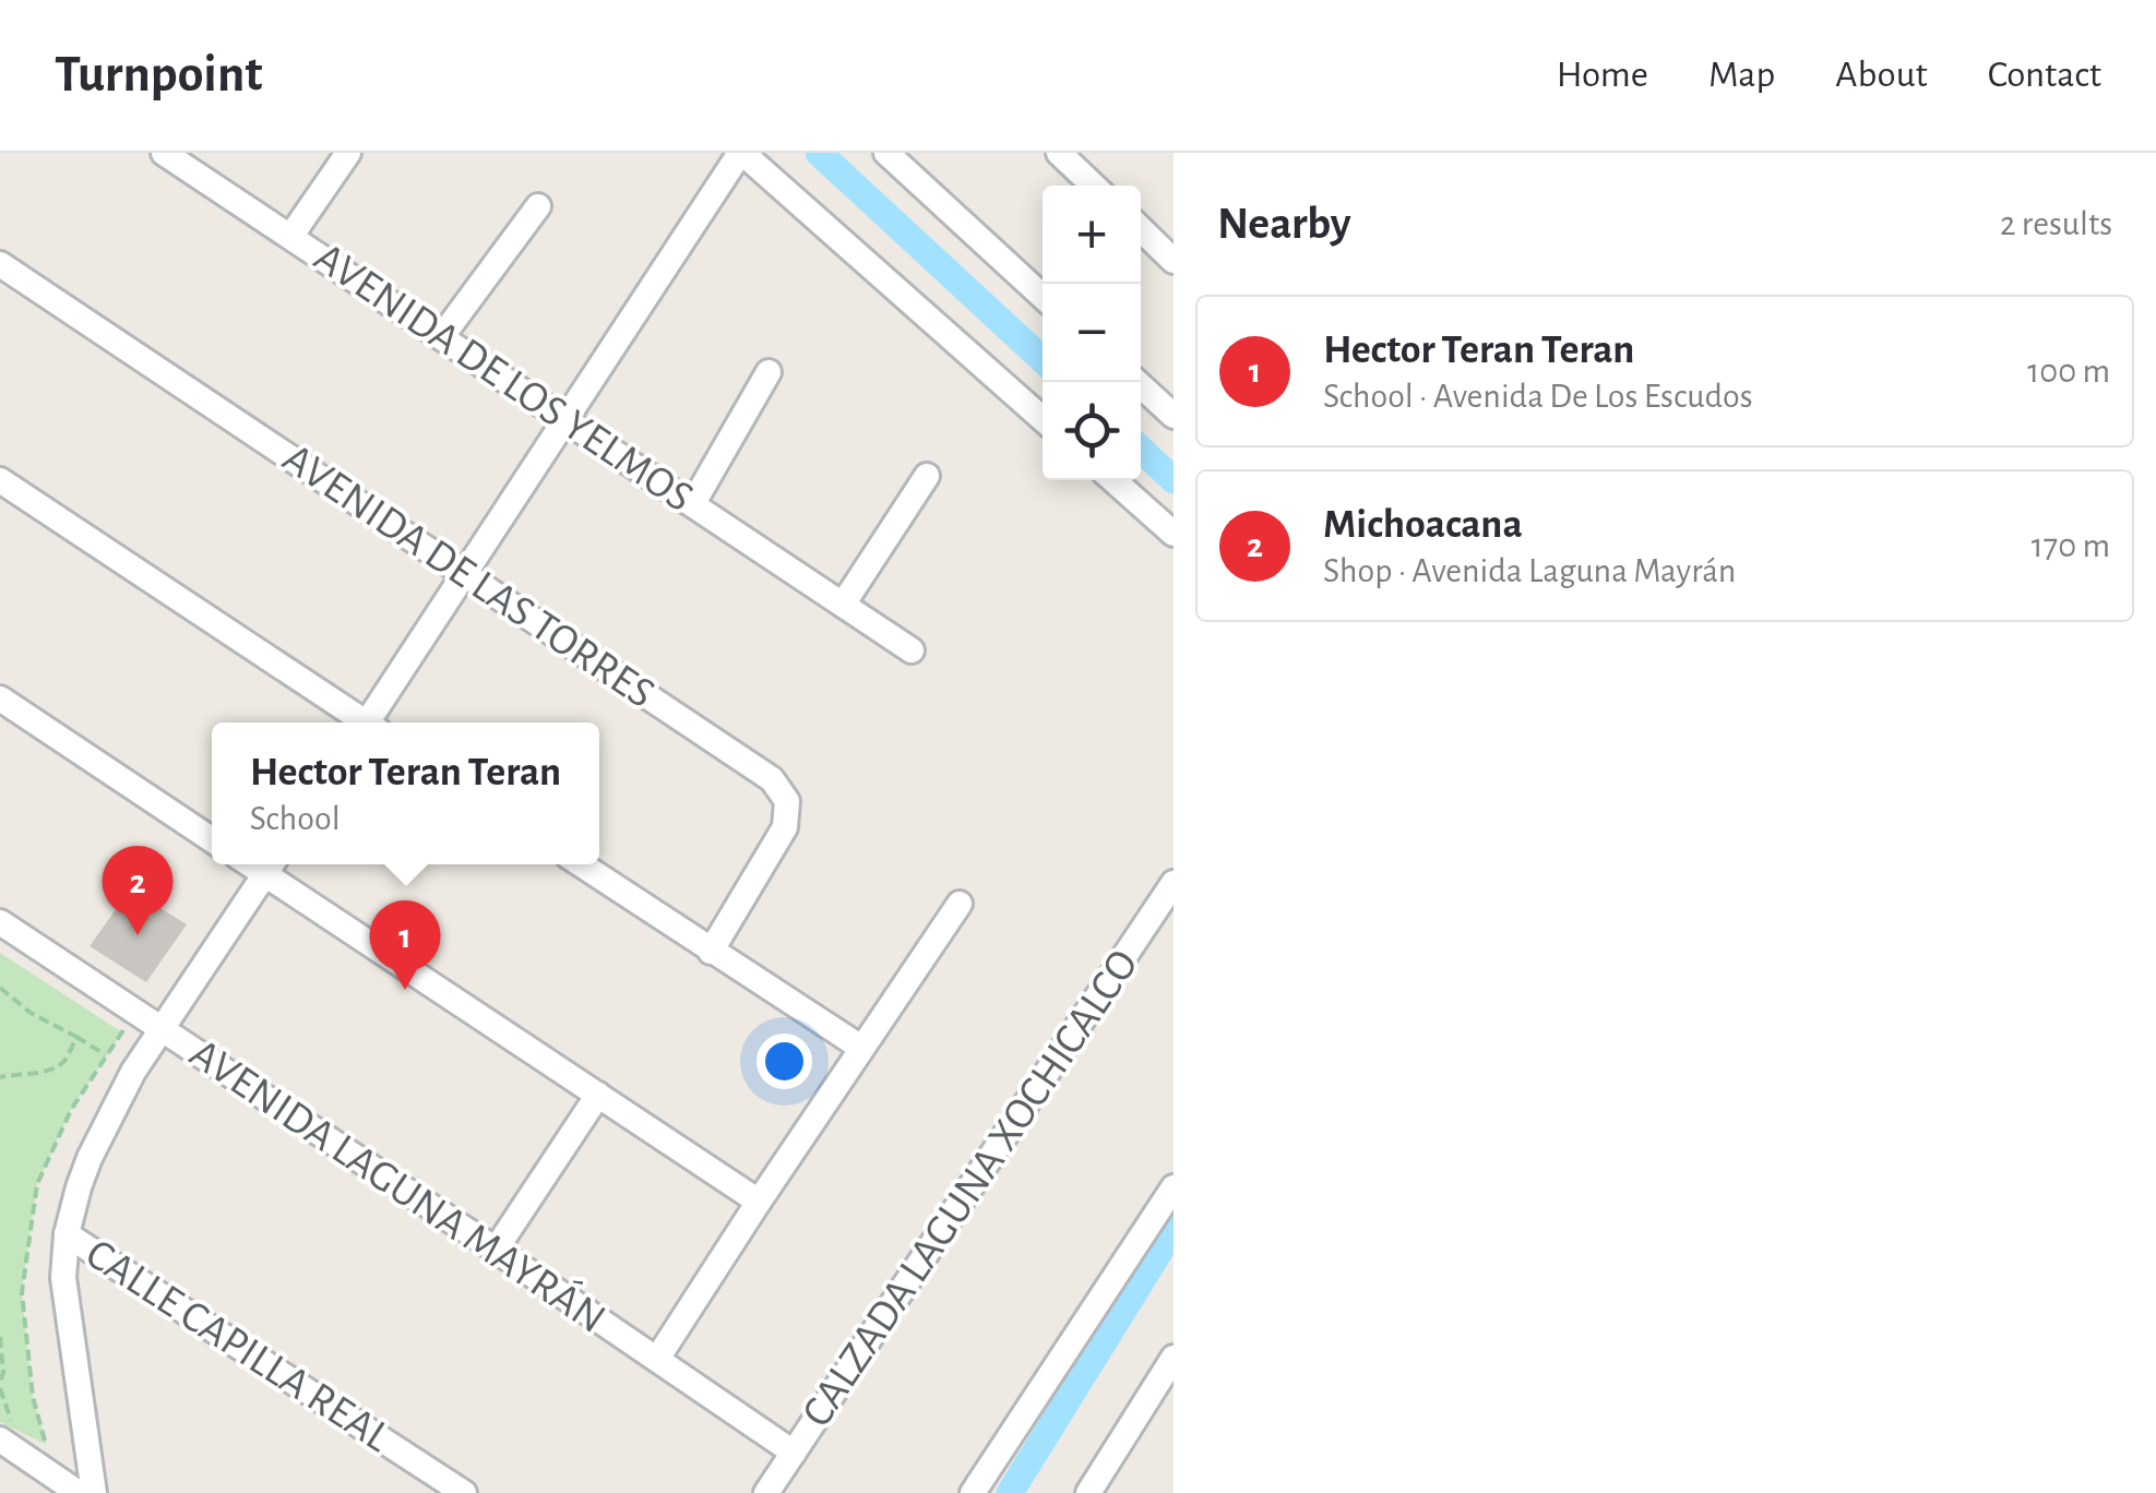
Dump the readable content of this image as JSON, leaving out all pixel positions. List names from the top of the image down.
{
  "streets": {
    "street": [
      "AVENIDA DE LOS YELMOS",
      "AVENIDA DE LAS TORRES",
      "AVENIDA LAGUNA MAYRÁN",
      "CALZADA LAGUNA XOCHICALCO",
      "CALLE CAPILLA REAL"
    ]
  },
  "crossings": [
    ["AVENIDA LAGUNA MAYRÁN", "CALZADA LAGUNA XOCHICALCO"]
  ],
  "page": {
    "header": "Turnpoint",
    "nav": [
      "Home",
      "Map",
      "About",
      "Contact"
    ],
    "heading": ["Nearby", "2 results"],
    "map_buttons": ["+", "−"],
    "list": [
      {
        "mark": "1",
        "name": "Hector Teran Teran",
        "note": "School · Avenida De Los Escudos",
        "value": "100 m"
      },
      {
        "mark": "2",
        "name": "Michoacana",
        "note": "Shop · Avenida Laguna Mayrán",
        "value": "170 m"
      }
    ],
    "popup": ["Hector Teran Teran", "School"],
    "pins": ["2", "1"]
  }
}
